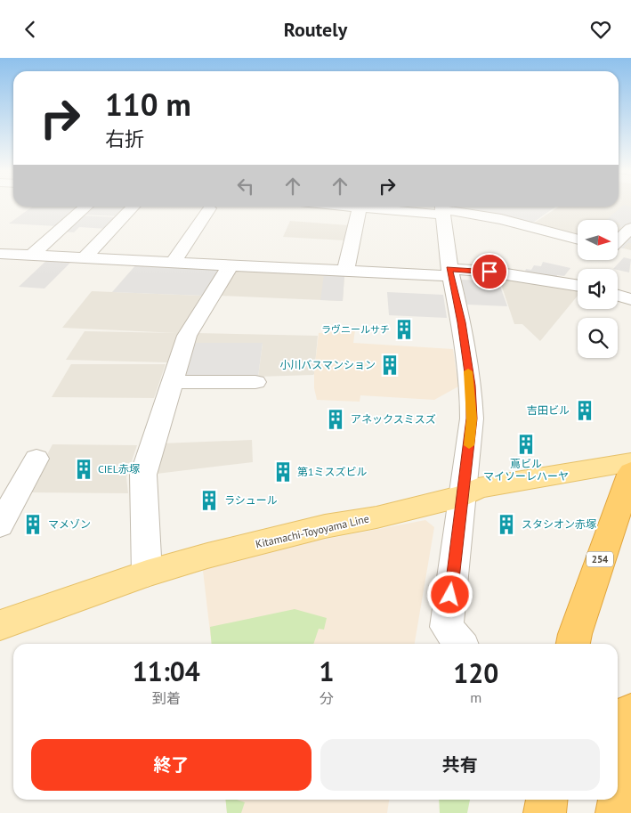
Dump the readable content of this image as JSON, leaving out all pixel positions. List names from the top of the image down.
{
  "streets": {
    "highway": ["254"],
    "main road": ["Kitamachi-Toyoyama Line"]
  },
  "places": {
    "building": [
      "ラヴニールサチ",
      "小川バスマンション",
      "吉田ビル",
      "アネックスミスズ",
      "蔦ビル マイソーレハーヤ",
      "CIEL赤塚",
      "第1ミスズビル",
      "ラシュール",
      "マメゾン",
      "スタシオン赤塚"
    ]
  },
  "north": "right",
  "page": {
    "header": "Routely",
    "turn": ["110 m", "右折"],
    "eta": [
      "11:04",
      "到着",
      "1",
      "分",
      "120",
      "m"
    ],
    "buttons": ["終了", "共有"]
  }
}
